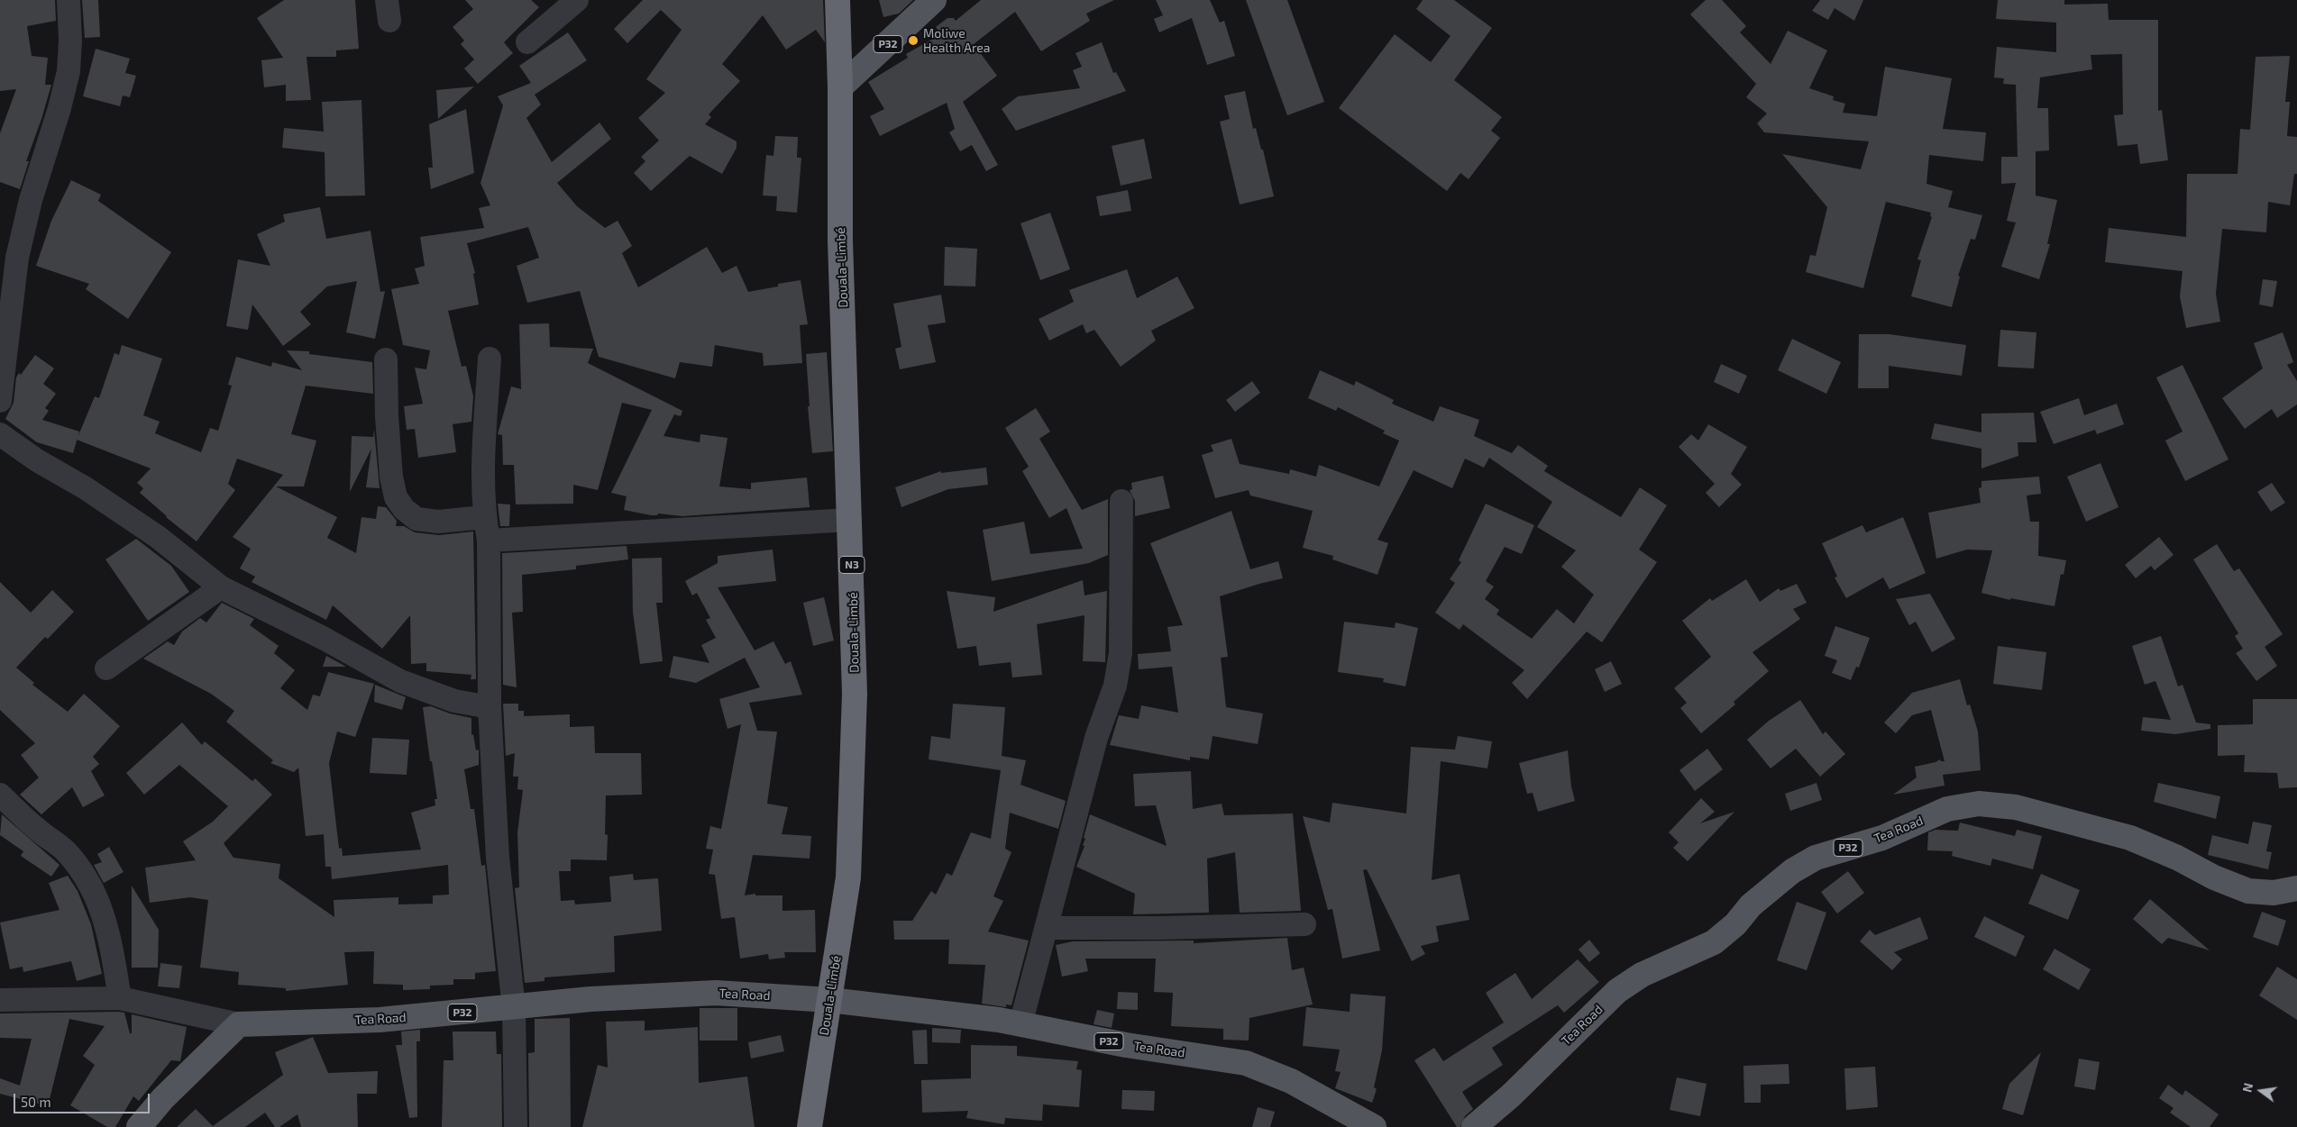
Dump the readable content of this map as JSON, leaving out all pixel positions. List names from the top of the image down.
{
  "streets": {
    "highway": ["Douala-Limbé", "N3"],
    "main road": ["P32", "Tea Road"]
  },
  "crossings": [
    ["P32", "Douala-Limbé"],
    ["Douala-Limbé", "Tea Road"]
  ],
  "places": ["Moliwe Health Area"],
  "scale_bar": "50 m",
  "north": "left"
}
